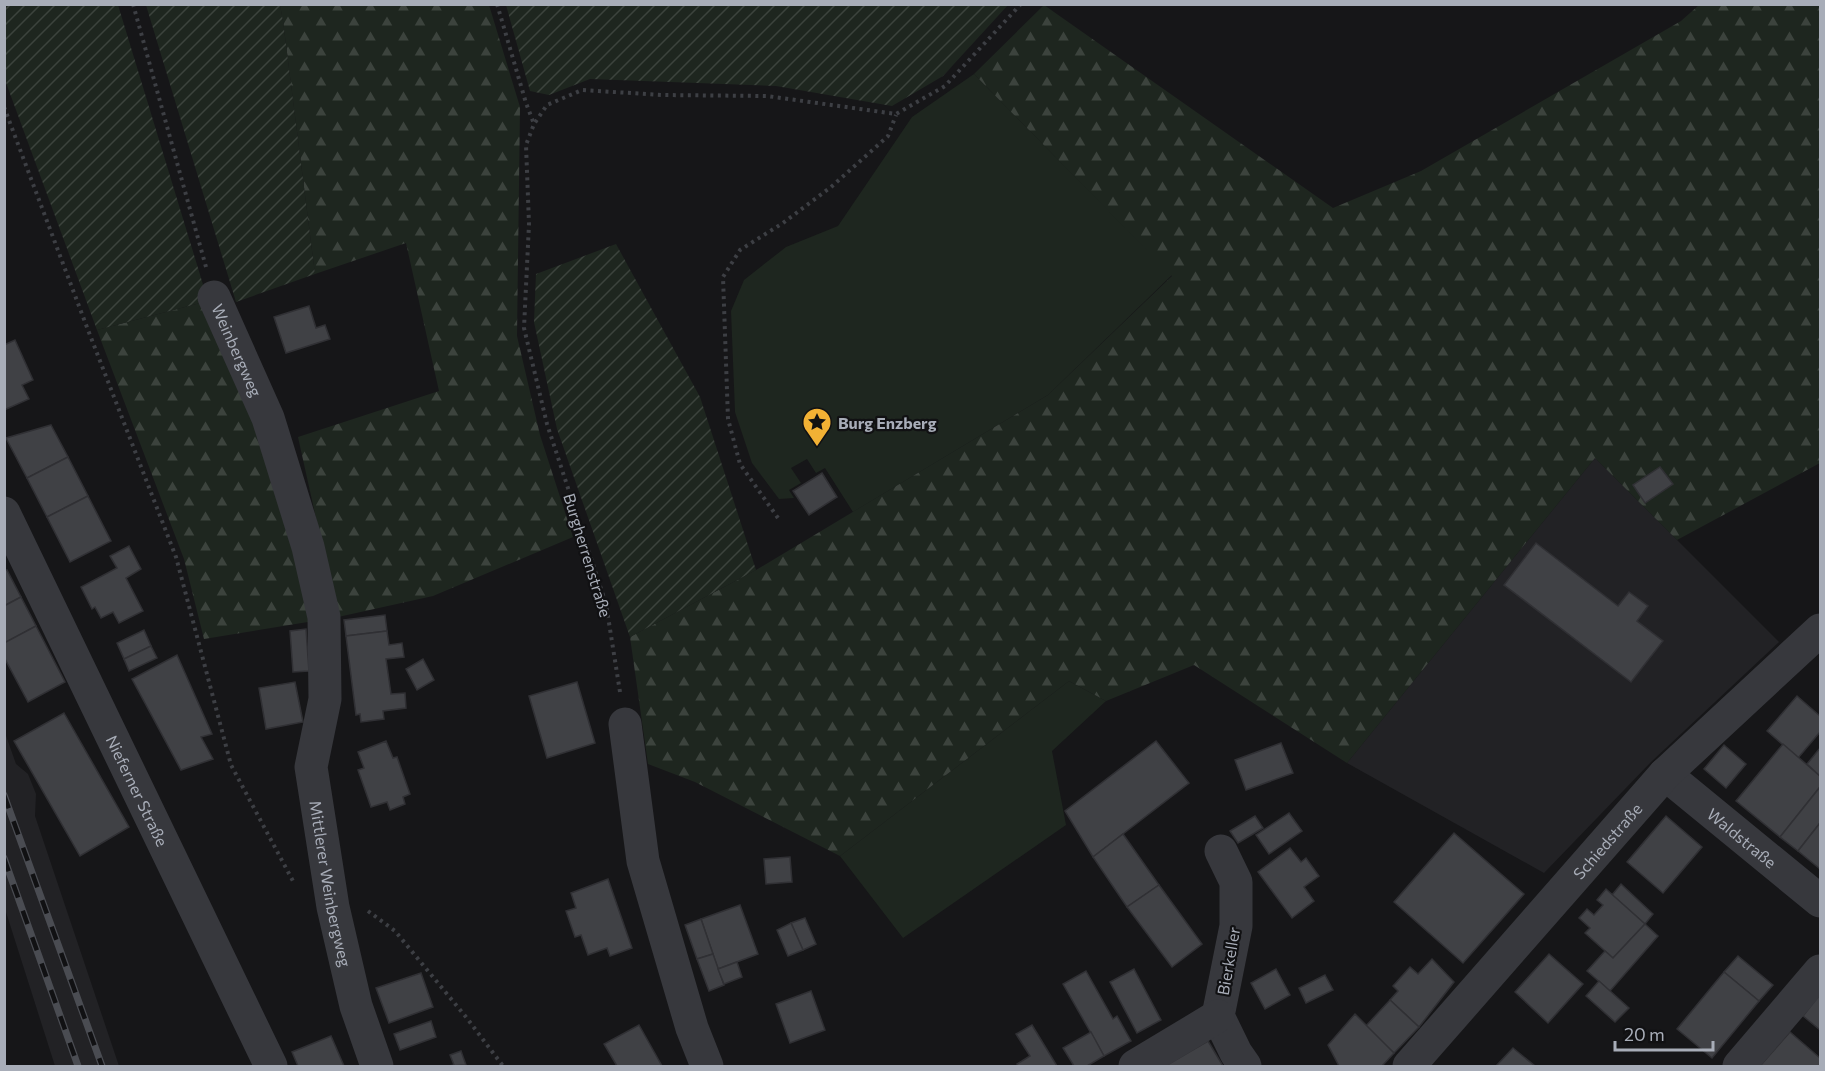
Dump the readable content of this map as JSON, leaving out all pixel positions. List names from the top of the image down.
{
  "streets": {
    "street": [
      "Weinbergweg",
      "Nieferner Straße",
      "Waldstraße",
      "Schiedstraße",
      "Mittlerer Weinbergweg",
      "Bierkeller"
    ],
    "path": ["Burgherrenstraße"]
  },
  "crossings": [
    ["Weinbergweg", "Mittlerer Weinbergweg"],
    ["Waldstraße", "Schiedstraße"]
  ],
  "places": {
    "place": ["Burg Enzberg"]
  },
  "scale_bar": "20 m"
}
